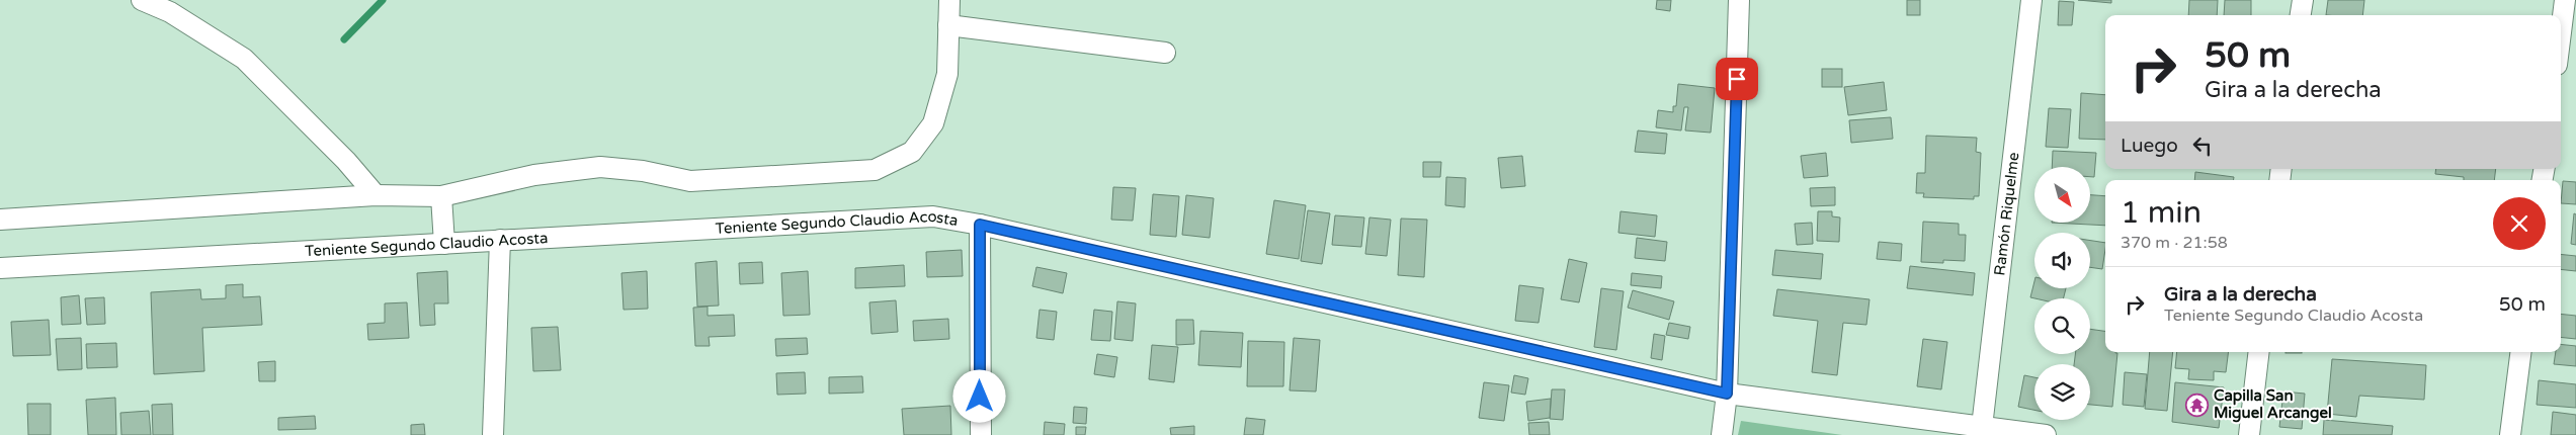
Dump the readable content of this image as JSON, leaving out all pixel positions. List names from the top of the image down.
{
  "streets": {
    "street": ["Ramón Riquelme", "Teniente Segundo Claudio Acosta"]
  },
  "crossings": [
    ["Ramón Riquelme", "Teniente Segundo Claudio Acosta"]
  ],
  "places": {
    "temple": ["Capilla San Miguel Arcangel"]
  },
  "north": "bottom right",
  "page": {
    "turn": ["50 m", "Gira a la derecha"],
    "then": "Luego",
    "heading": ["1 min", "370 m · 21:58"],
    "list": [
      {
        "name": "Gira a la derecha",
        "note": "Teniente Segundo Claudio Acosta",
        "value": "50 m"
      }
    ]
  }
}
